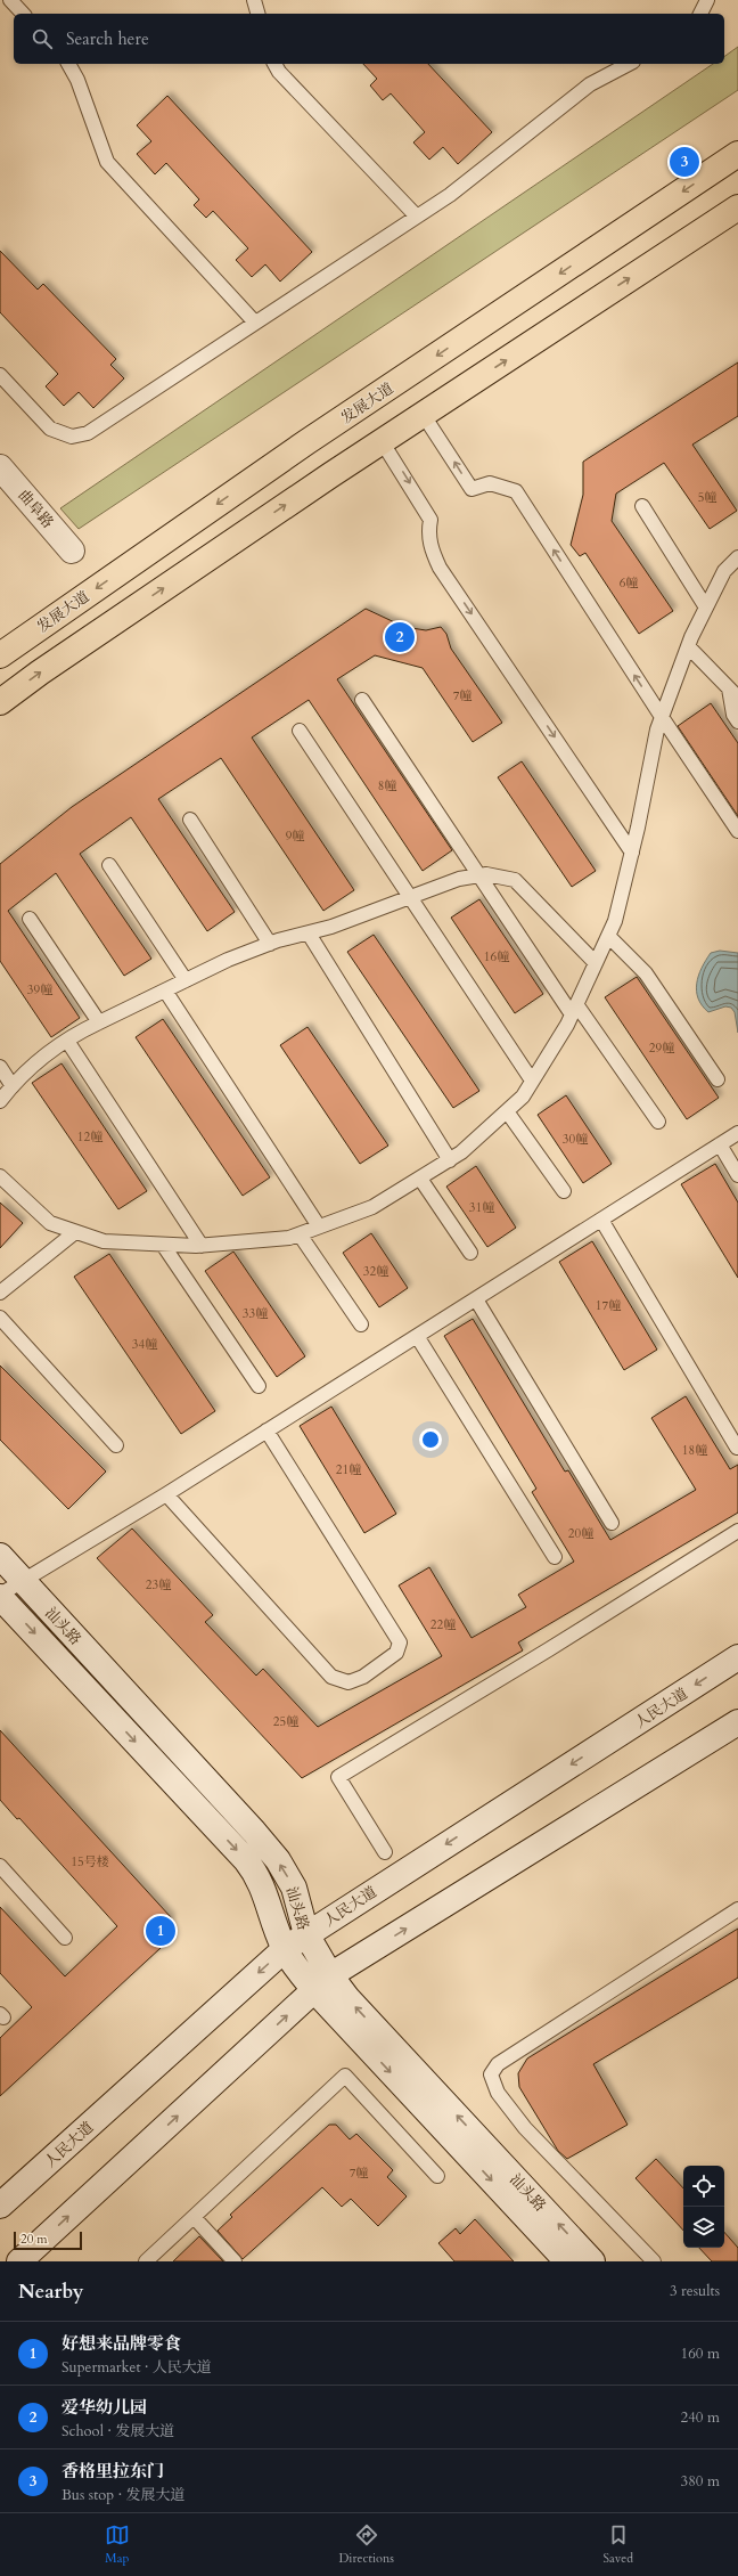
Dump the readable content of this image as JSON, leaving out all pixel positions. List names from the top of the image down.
{
  "streets": {
    "main road": ["发展大道"],
    "street": ["曲阜路", "汕头路", "人民大道"]
  },
  "crossings": [
    ["汕头路", "人民大道"]
  ],
  "house_numbers": [
    "5幢",
    "6幢",
    "7幢",
    "8幢",
    "9幢",
    "16幢",
    "39幢",
    "29幢",
    "12幢",
    "30幢",
    "31幢",
    "32幢",
    "17幢",
    "33幢",
    "34幢",
    "18幢",
    "21幢",
    "20幢",
    "23幢",
    "22幢",
    "25幢",
    "15号楼",
    "7幢"
  ],
  "scale_bar": "20 m",
  "page": {
    "search": "Search here",
    "pins": ["3", "2", "1"],
    "scale": "20 m",
    "heading": ["Nearby", "3 results"],
    "list": [
      {
        "mark": "1",
        "name": "好想来品牌零食",
        "note": "Supermarket · 人民大道",
        "value": "160 m"
      },
      {
        "mark": "2",
        "name": "爱华幼儿园",
        "note": "School · 发展大道",
        "value": "240 m"
      },
      {
        "mark": "3",
        "name": "香格里拉东门",
        "note": "Bus stop · 发展大道",
        "value": "380 m"
      }
    ],
    "nav": ["Map", "Directions", "Saved"]
  }
}
